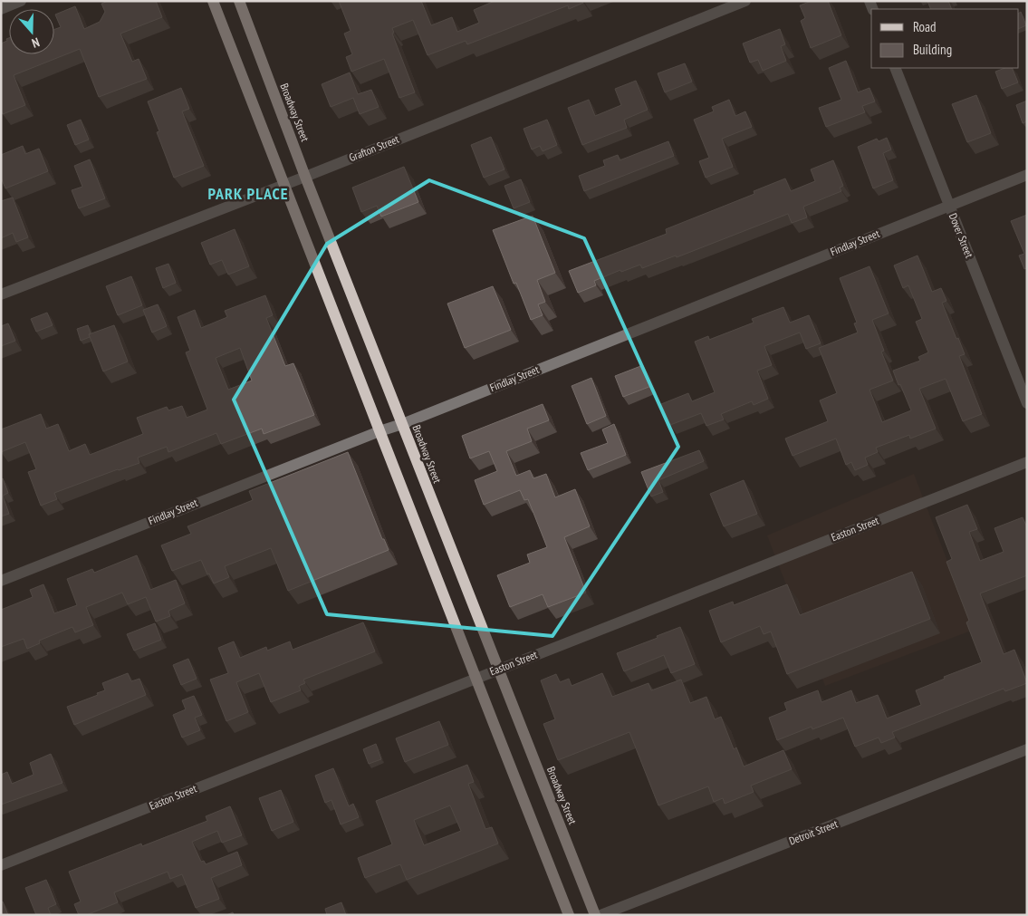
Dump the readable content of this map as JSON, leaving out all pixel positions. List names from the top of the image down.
{
  "streets": {
    "main road": ["Broadway Street"],
    "street": [
      "Grafton Street",
      "Dover Street",
      "Findlay Street",
      "Easton Street",
      "Detroit Street"
    ]
  },
  "crossings": [
    ["Broadway Street", "Grafton Street"],
    ["Broadway Street", "Findlay Street"],
    ["Broadway Street", "Easton Street"],
    ["Dover Street", "Findlay Street"]
  ],
  "districts": ["PARK PLACE"],
  "legend": ["Road", "Building"],
  "north": "bottom"
}
